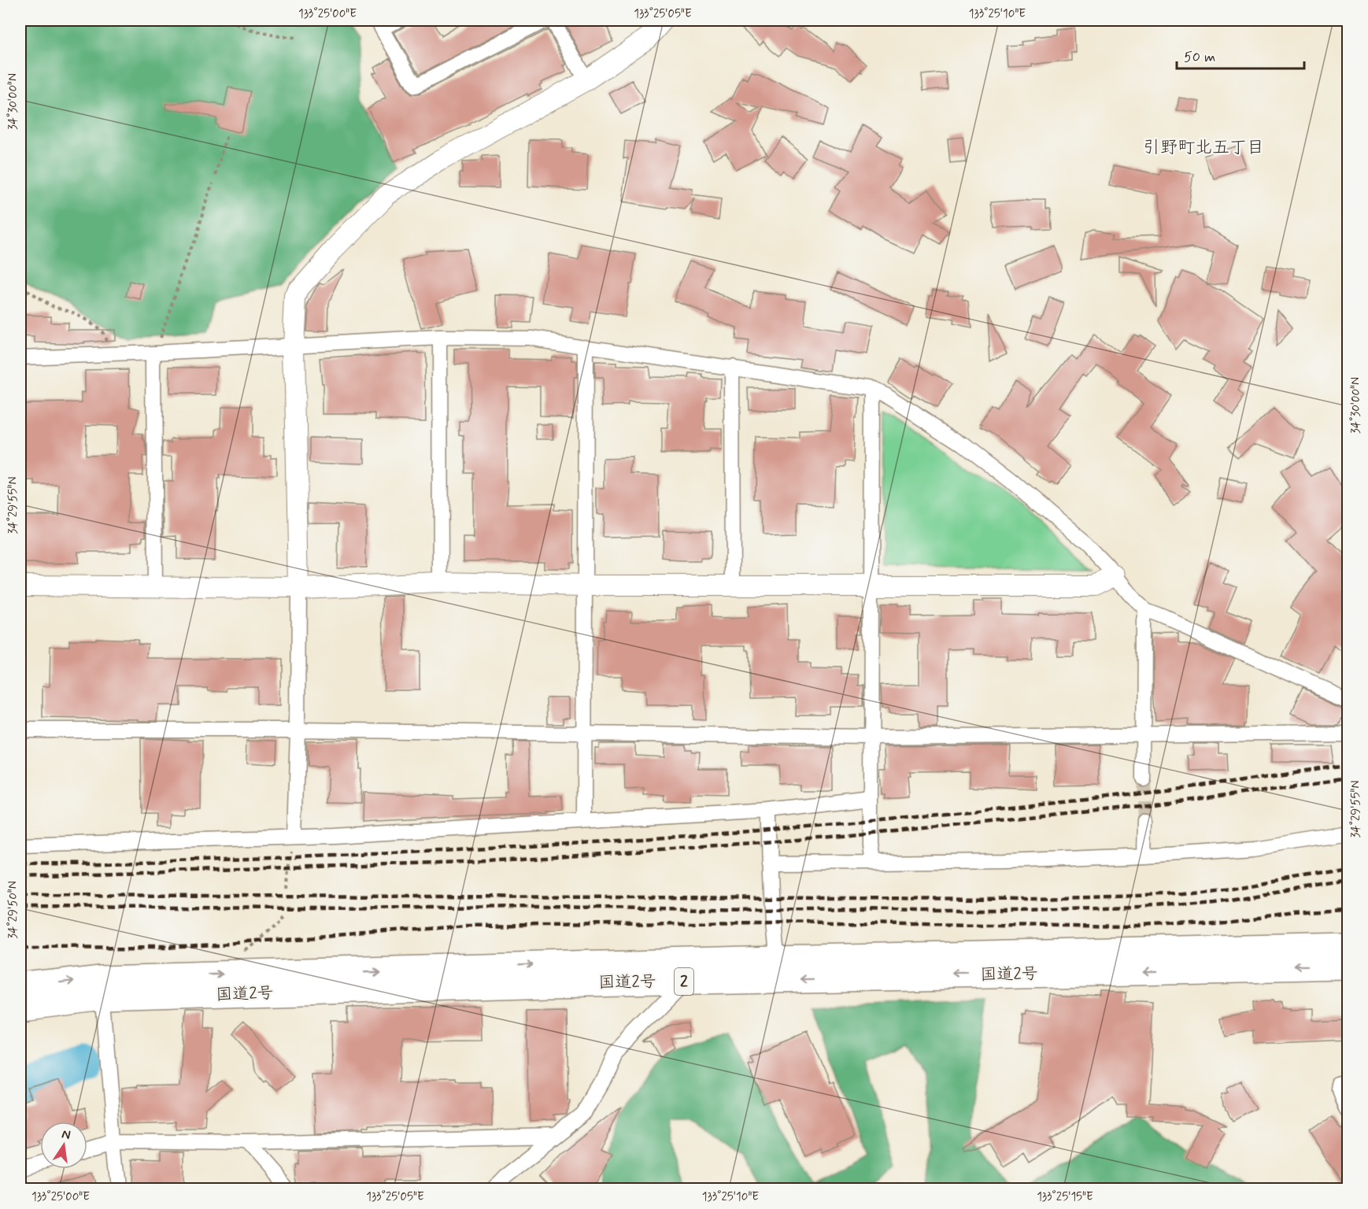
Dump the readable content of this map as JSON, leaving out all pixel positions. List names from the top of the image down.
{
  "streets": {
    "highway": ["国道2号", "2"]
  },
  "districts": ["引野町北五丁目"],
  "scale_bar": "50 m",
  "north": "top",
  "coordinates": [
    "133°25'00\"E",
    "133°25'05\"E",
    "133°25'10\"E",
    "34°30'00\"N",
    "34°29'55\"N",
    "34°29'50\"N",
    "133°25'15\"E"
  ]
}
